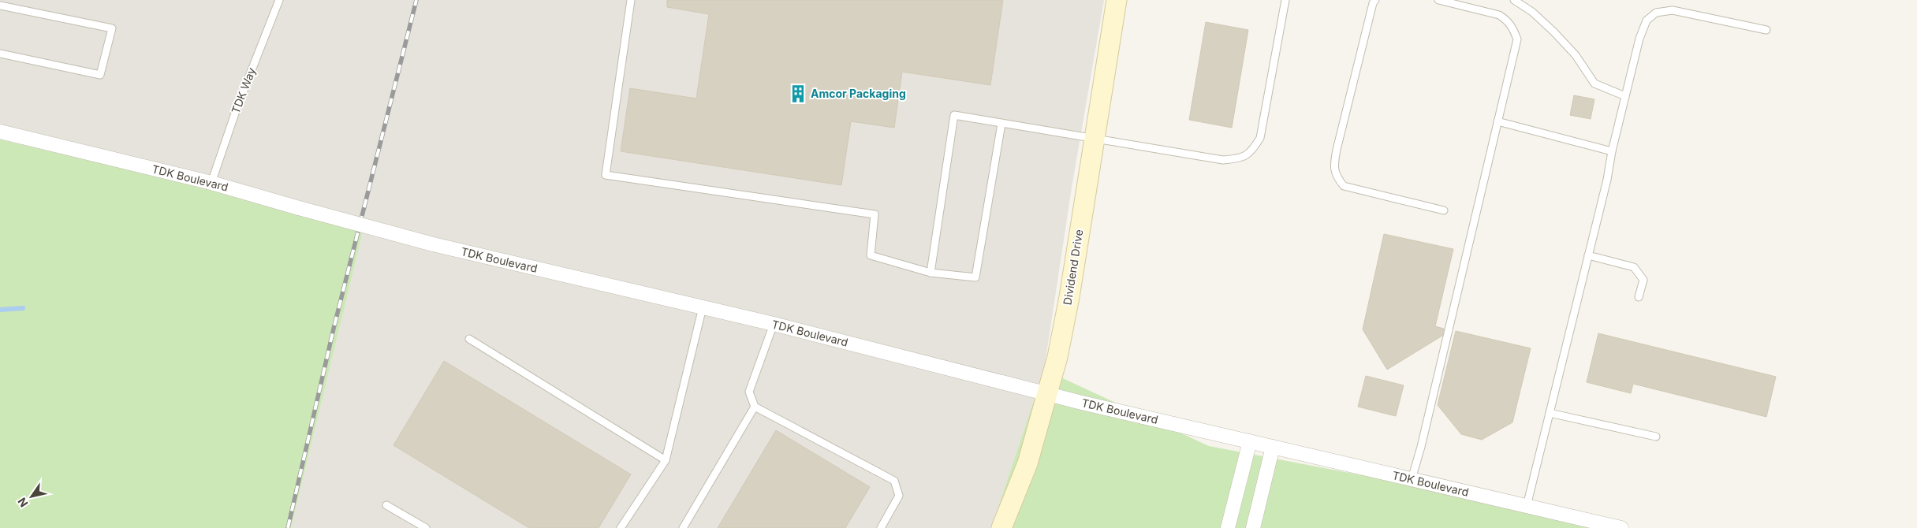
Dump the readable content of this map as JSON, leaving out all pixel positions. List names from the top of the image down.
{
  "streets": {
    "street": ["TDK Boulevard", "Dividend Drive"],
    "lane": ["TDK Way"]
  },
  "crossings": [
    ["TDK Way", "TDK Boulevard"],
    ["TDK Boulevard", "Dividend Drive"]
  ],
  "places": {
    "building": ["Amcor Packaging"]
  },
  "north": "bottom left"
}
